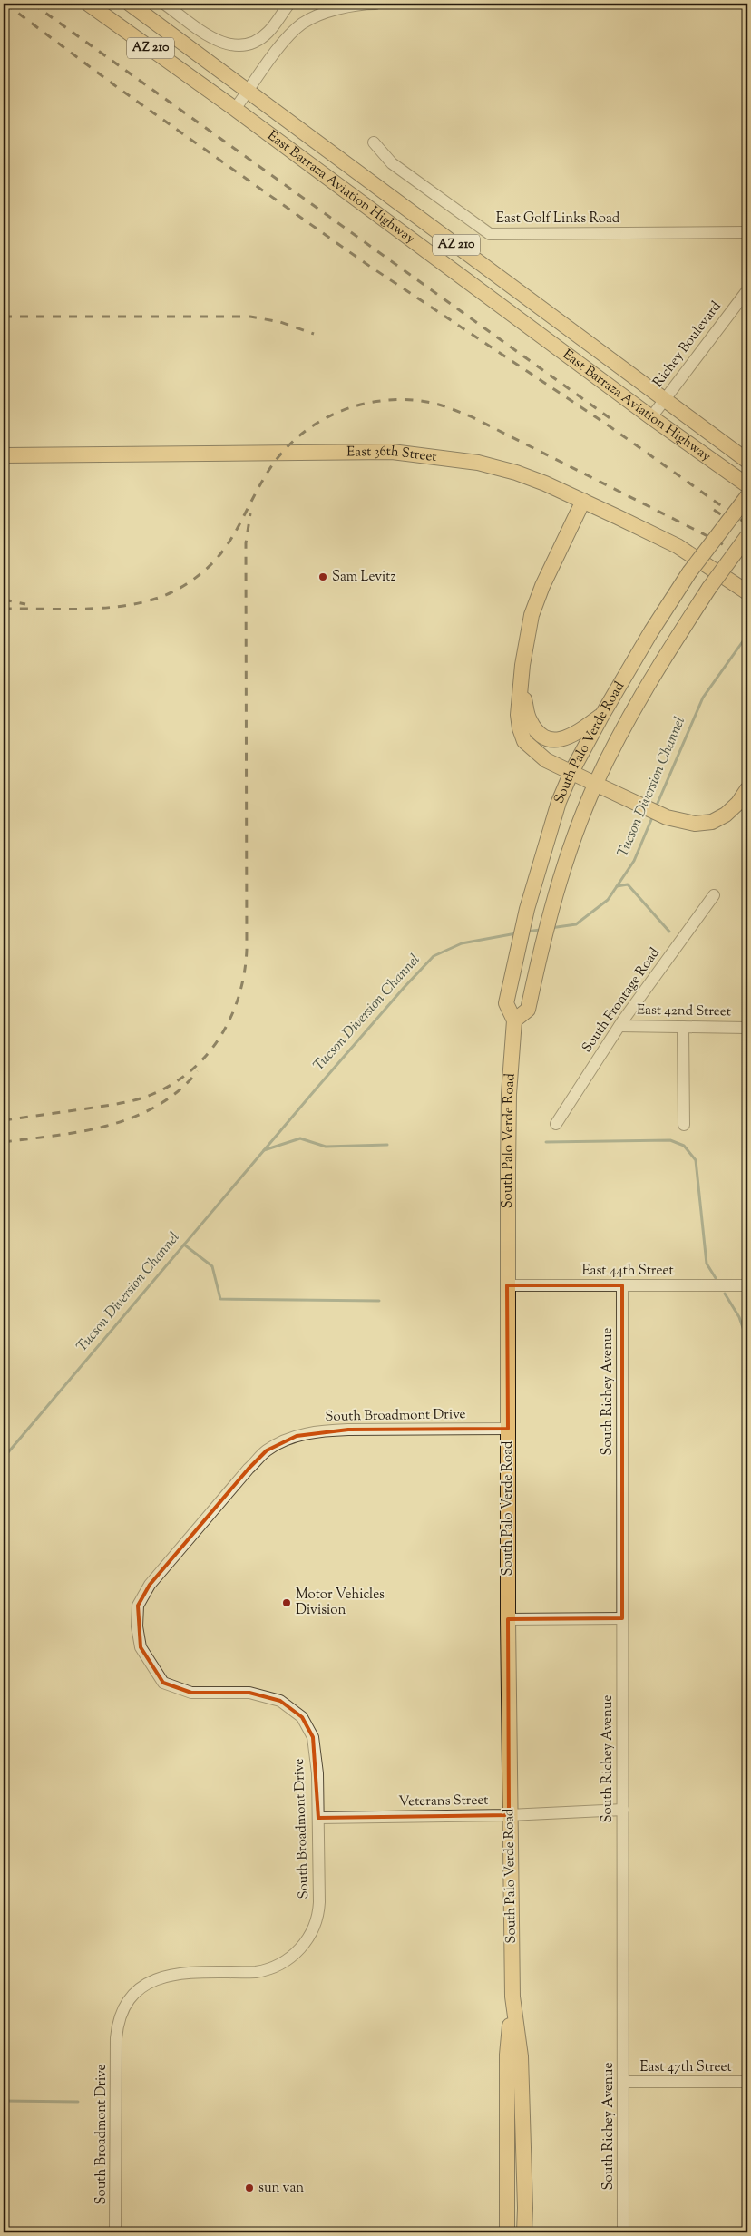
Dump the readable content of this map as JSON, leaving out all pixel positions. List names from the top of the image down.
{
  "streets": {
    "main road": [
      "AZ 210",
      "East Barraza Aviation Highway",
      "East 36th Street",
      "South Palo Verde Road"
    ],
    "street": [
      "East Golf Links Road",
      "Richey Boulevard",
      "South Frontage Road",
      "East 42nd Street",
      "East 44th Street",
      "South Richey Avenue",
      "South Broadmont Drive",
      "Veterans Street",
      "East 47th Street"
    ]
  },
  "crossings": [
    ["East Barraza Aviation Highway", "Richey Boulevard"],
    ["South Palo Verde Road", "East 44th Street"],
    ["South Palo Verde Road", "South Broadmont Drive"],
    ["South Palo Verde Road", "Veterans Street"],
    ["South Frontage Road", "East 42nd Street"],
    ["East 44th Street", "South Richey Avenue"],
    ["South Richey Avenue", "Veterans Street"],
    ["South Richey Avenue", "East 47th Street"],
    ["South Broadmont Drive", "Veterans Street"]
  ],
  "water": ["Tucson Diversion Channel"],
  "places": ["Sam Levitz", "Motor Vehicles Division", "sun van"]
}
